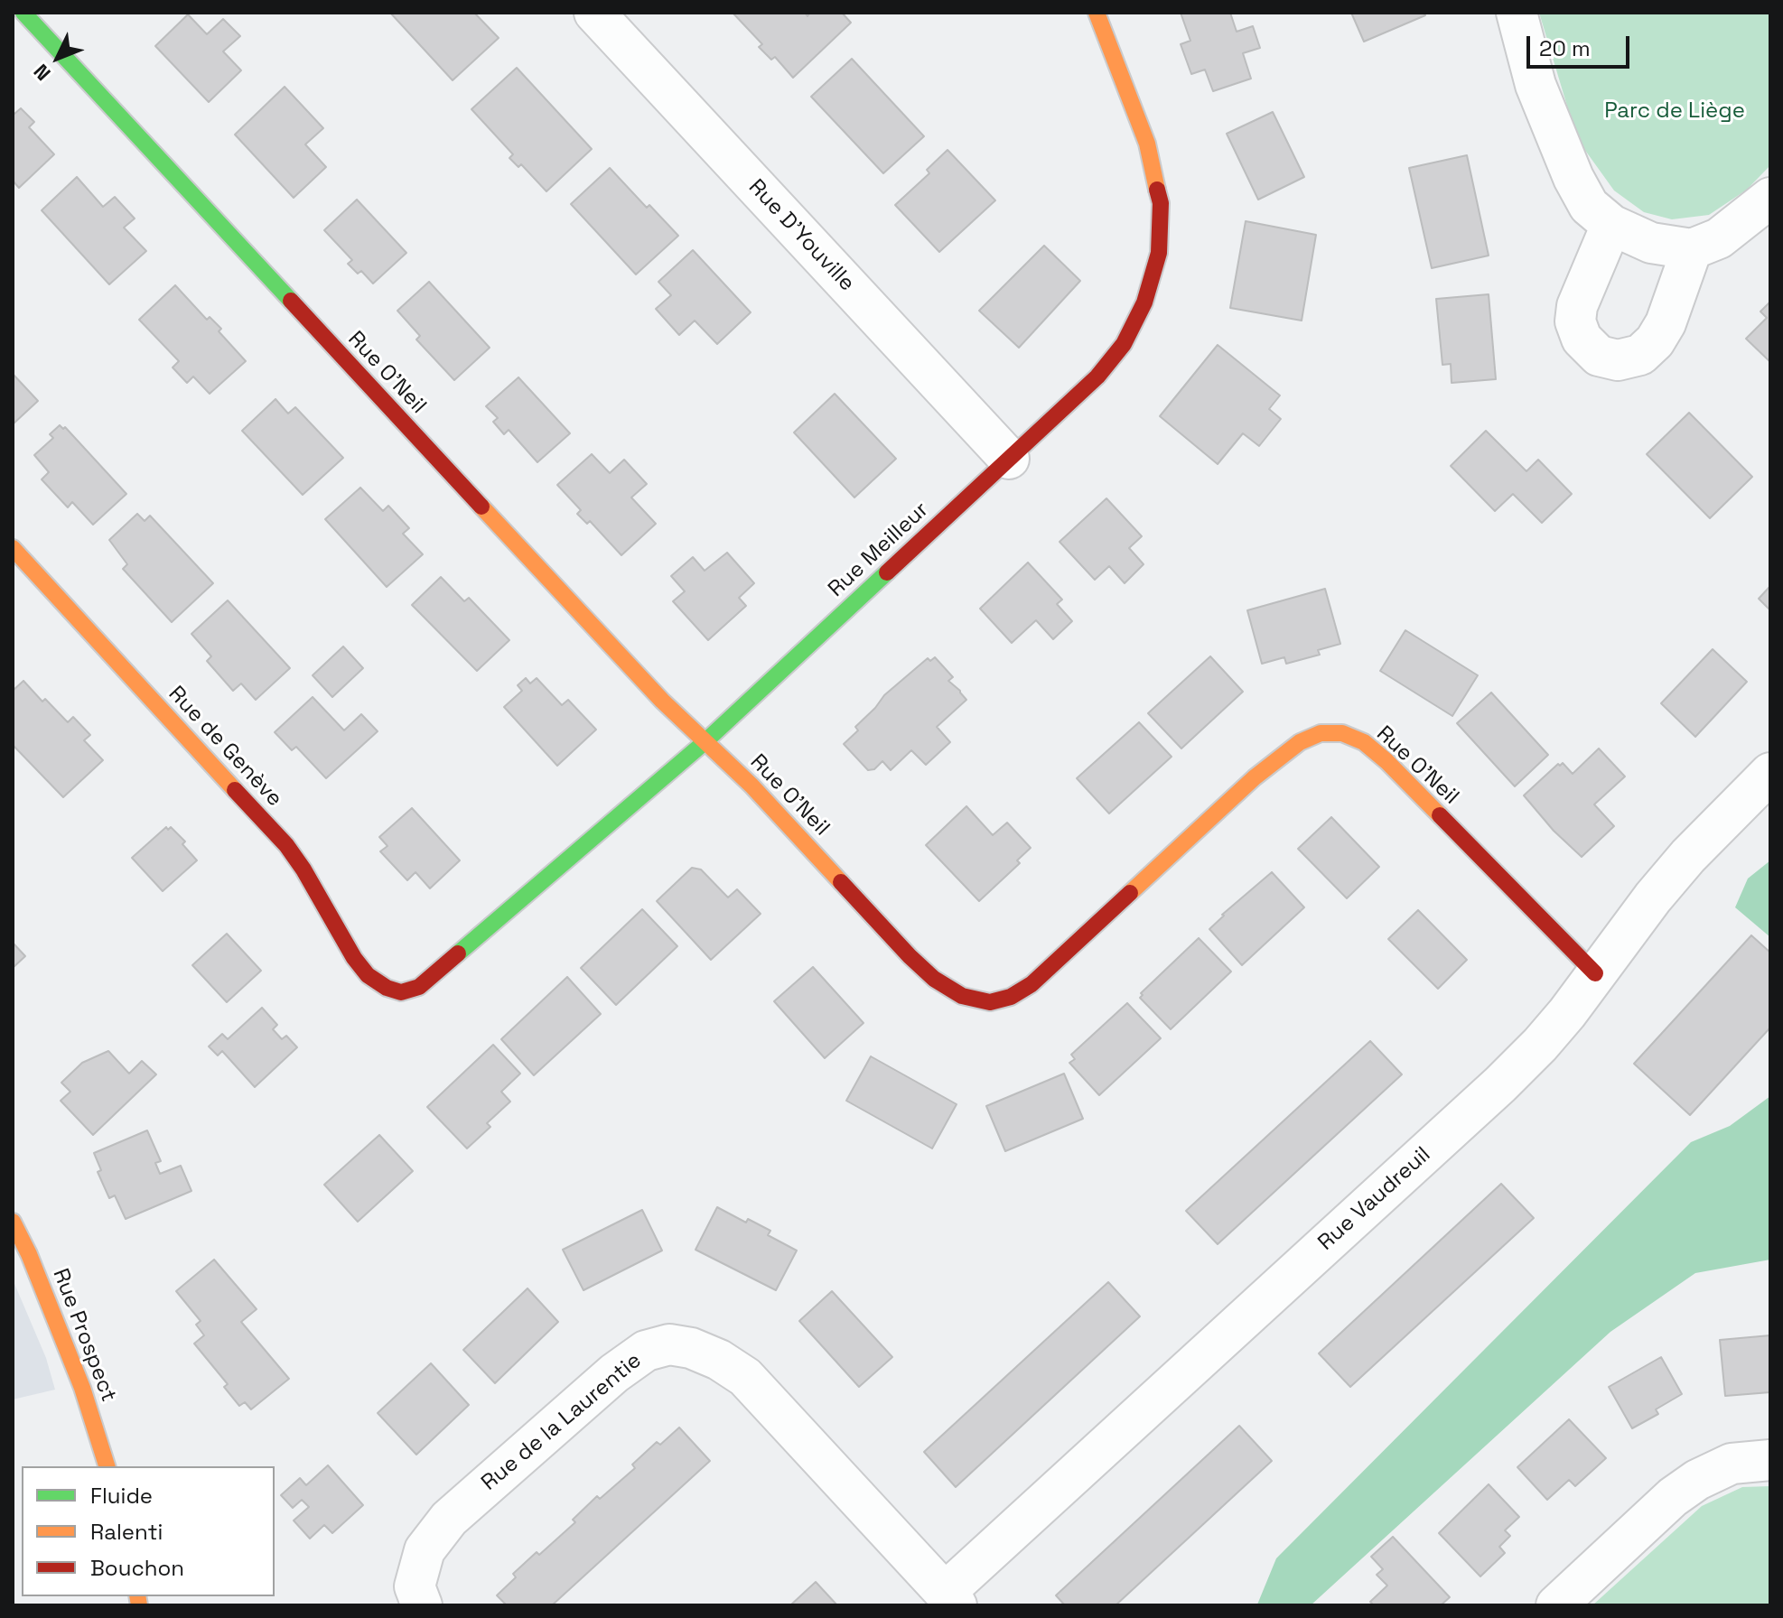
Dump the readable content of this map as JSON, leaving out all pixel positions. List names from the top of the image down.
{
  "streets": {
    "street": [
      "Rue D'Youville",
      "Rue O'Neil",
      "Rue Meilleur",
      "Rue de Genève",
      "Rue Vaudreuil",
      "Rue Prospect",
      "Rue de la Laurentie"
    ]
  },
  "crossings": [
    ["Rue D'Youville", "Rue Meilleur"],
    ["Rue O'Neil", "Rue Meilleur"],
    ["Rue O'Neil", "Rue Vaudreuil"],
    ["Rue Meilleur", "Rue de Genève"],
    ["Rue Vaudreuil", "Rue de la Laurentie"]
  ],
  "parks": ["Parc de Liège"],
  "legend": ["Fluide", "Ralenti", "Bouchon"],
  "scale_bar": "20 m",
  "north": "bottom left"
}
